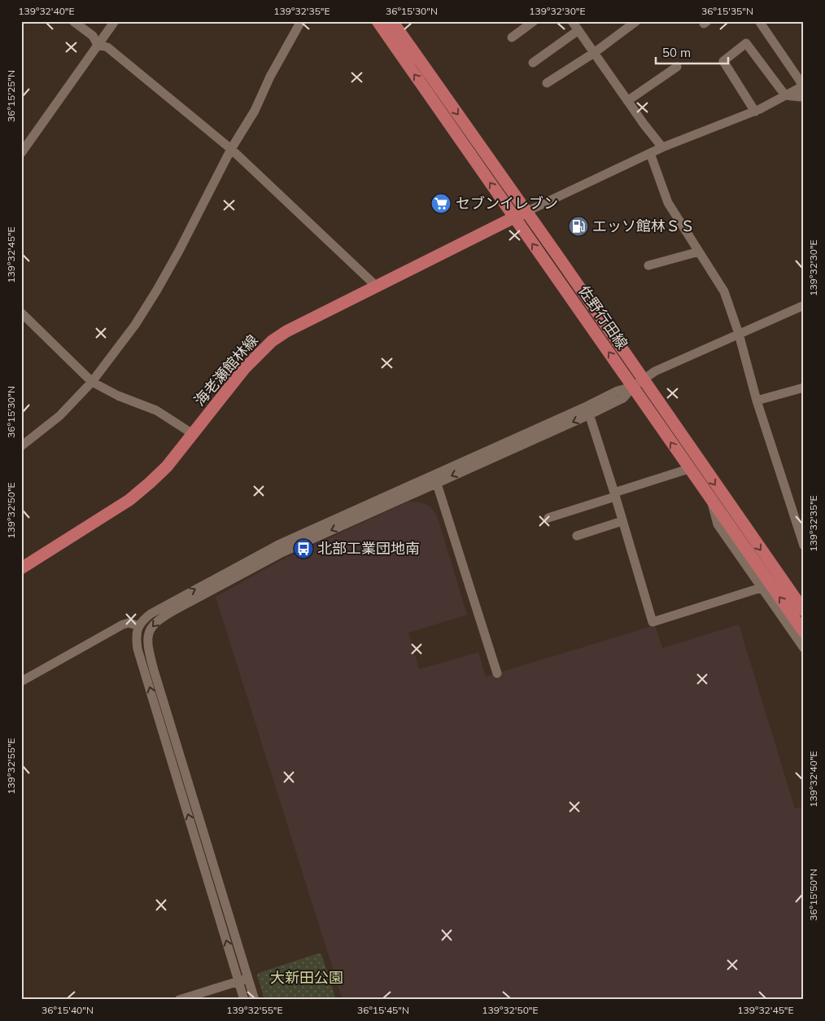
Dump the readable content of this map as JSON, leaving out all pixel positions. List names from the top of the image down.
{
  "streets": {
    "main road": ["佐野行田線", "海老瀬館林線"]
  },
  "crossings": [
    ["佐野行田線", "海老瀬館林線"]
  ],
  "parks": ["大新田公園"],
  "places": {
    "supermarket": ["セブンイレブン"],
    "fuel station": ["エッソ館林ＳＳ"],
    "bus stop": ["北部工業団地南"]
  },
  "scale_bar": "50 m",
  "coordinates": [
    "139°32'40\"E",
    "139°32'35\"E",
    "36°15'30\"N",
    "139°32'30\"E",
    "36°15'35\"N",
    "36°15'25\"N",
    "139°32'45\"E",
    "139°32'50\"E",
    "139°32'55\"E",
    "36°15'50\"N",
    "36°15'40\"N",
    "36°15'45\"N"
  ]
}
